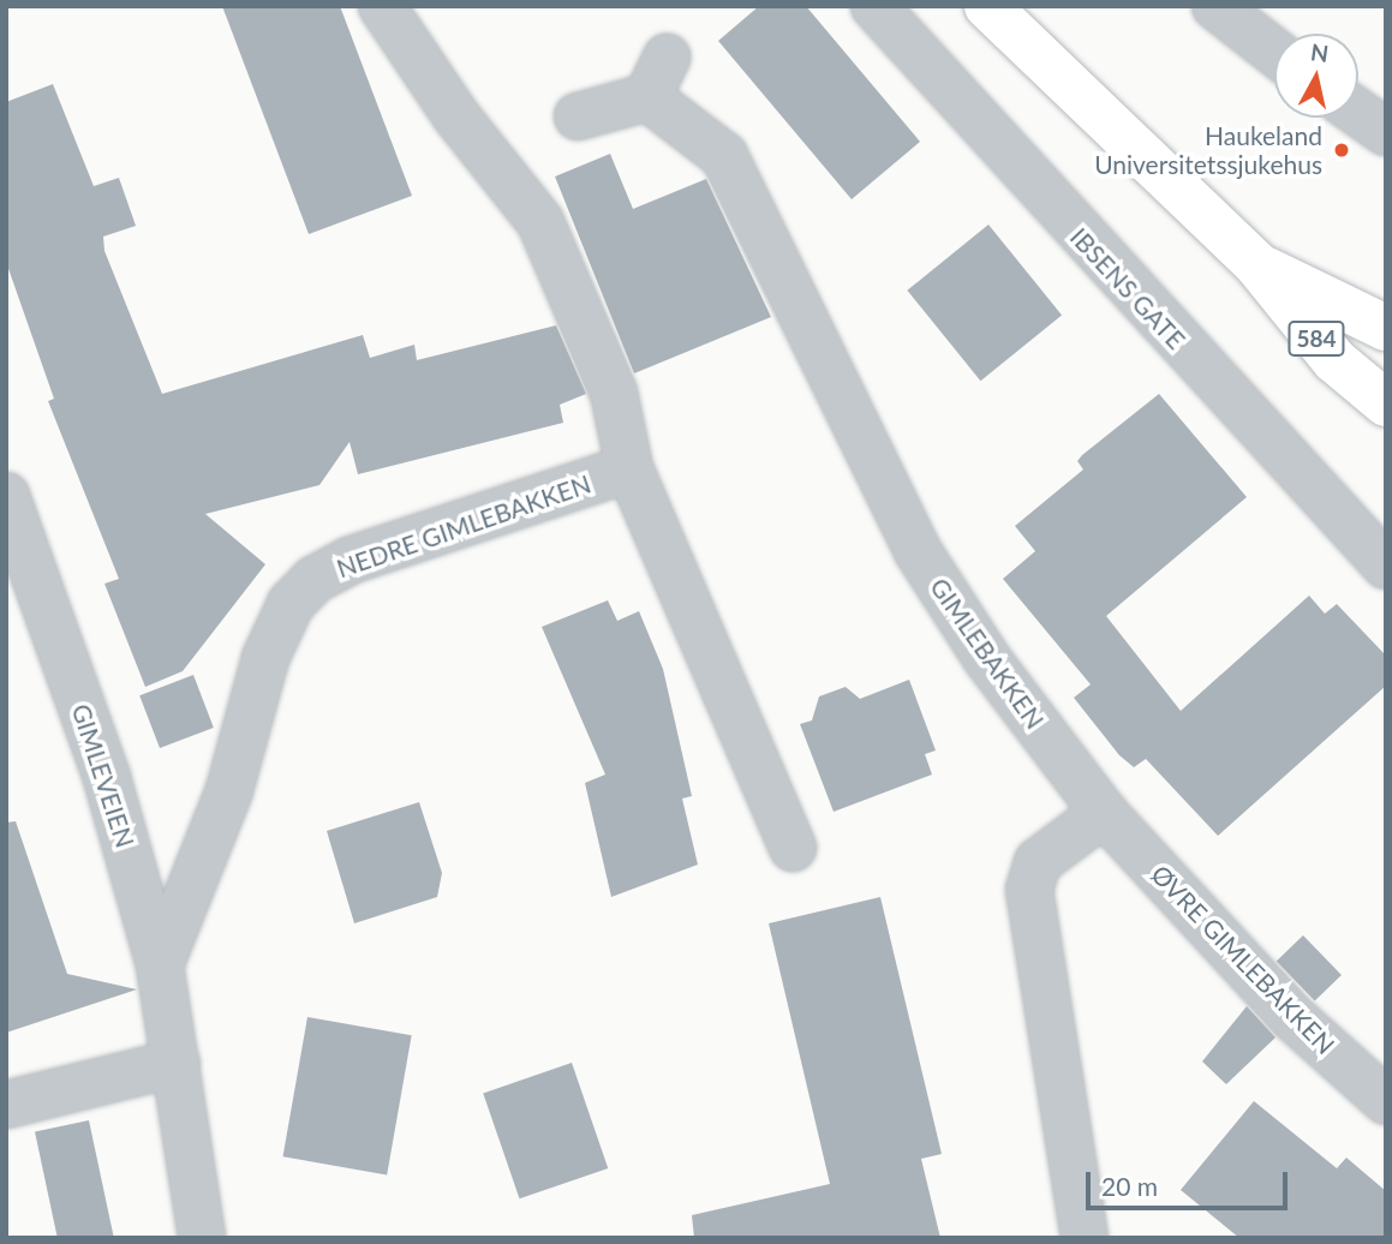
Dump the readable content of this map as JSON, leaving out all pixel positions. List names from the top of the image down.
{
  "streets": {
    "main road": ["584"],
    "street": [
      "IBSENS GATE",
      "NEDRE GIMLEBAKKEN",
      "GIMLEBAKKEN",
      "GIMLEVEIEN",
      "ØVRE GIMLEBAKKEN"
    ]
  },
  "crossings": [
    ["NEDRE GIMLEBAKKEN", "GIMLEVEIEN"],
    ["GIMLEBAKKEN", "ØVRE GIMLEBAKKEN"]
  ],
  "places": ["Haukeland Universitetssjukehus"],
  "scale_bar": "20 m",
  "north": "top"
}
